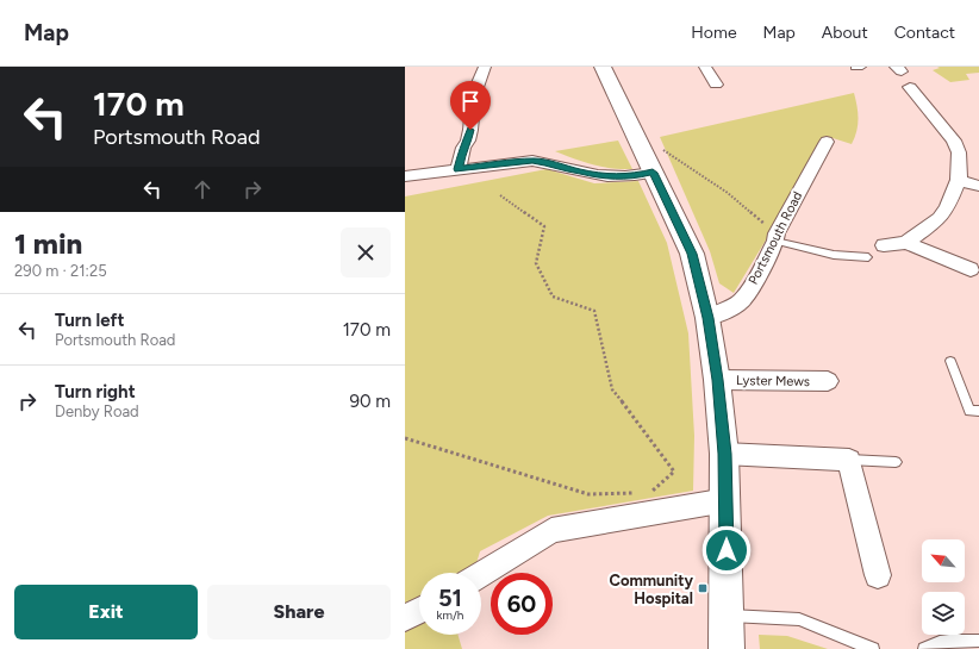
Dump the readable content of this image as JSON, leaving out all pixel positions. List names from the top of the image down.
{
  "streets": {
    "street": ["Portsmouth Road", "Lyster Mews"]
  },
  "places": {
    "transit": ["Community Hospital"]
  },
  "north": "top left",
  "page": {
    "header": "Map",
    "nav": [
      "Home",
      "Map",
      "About",
      "Contact"
    ],
    "turn": ["170 m", "Portsmouth Road"],
    "heading": ["1 min", "290 m · 21:25"],
    "list": [
      {
        "name": "Turn left",
        "note": "Portsmouth Road",
        "value": "170 m"
      },
      {
        "name": "Turn right",
        "note": "Denby Road",
        "value": "90 m"
      }
    ],
    "speed": "51 km/h",
    "limit": "60",
    "buttons": ["Exit", "Share"]
  }
}
